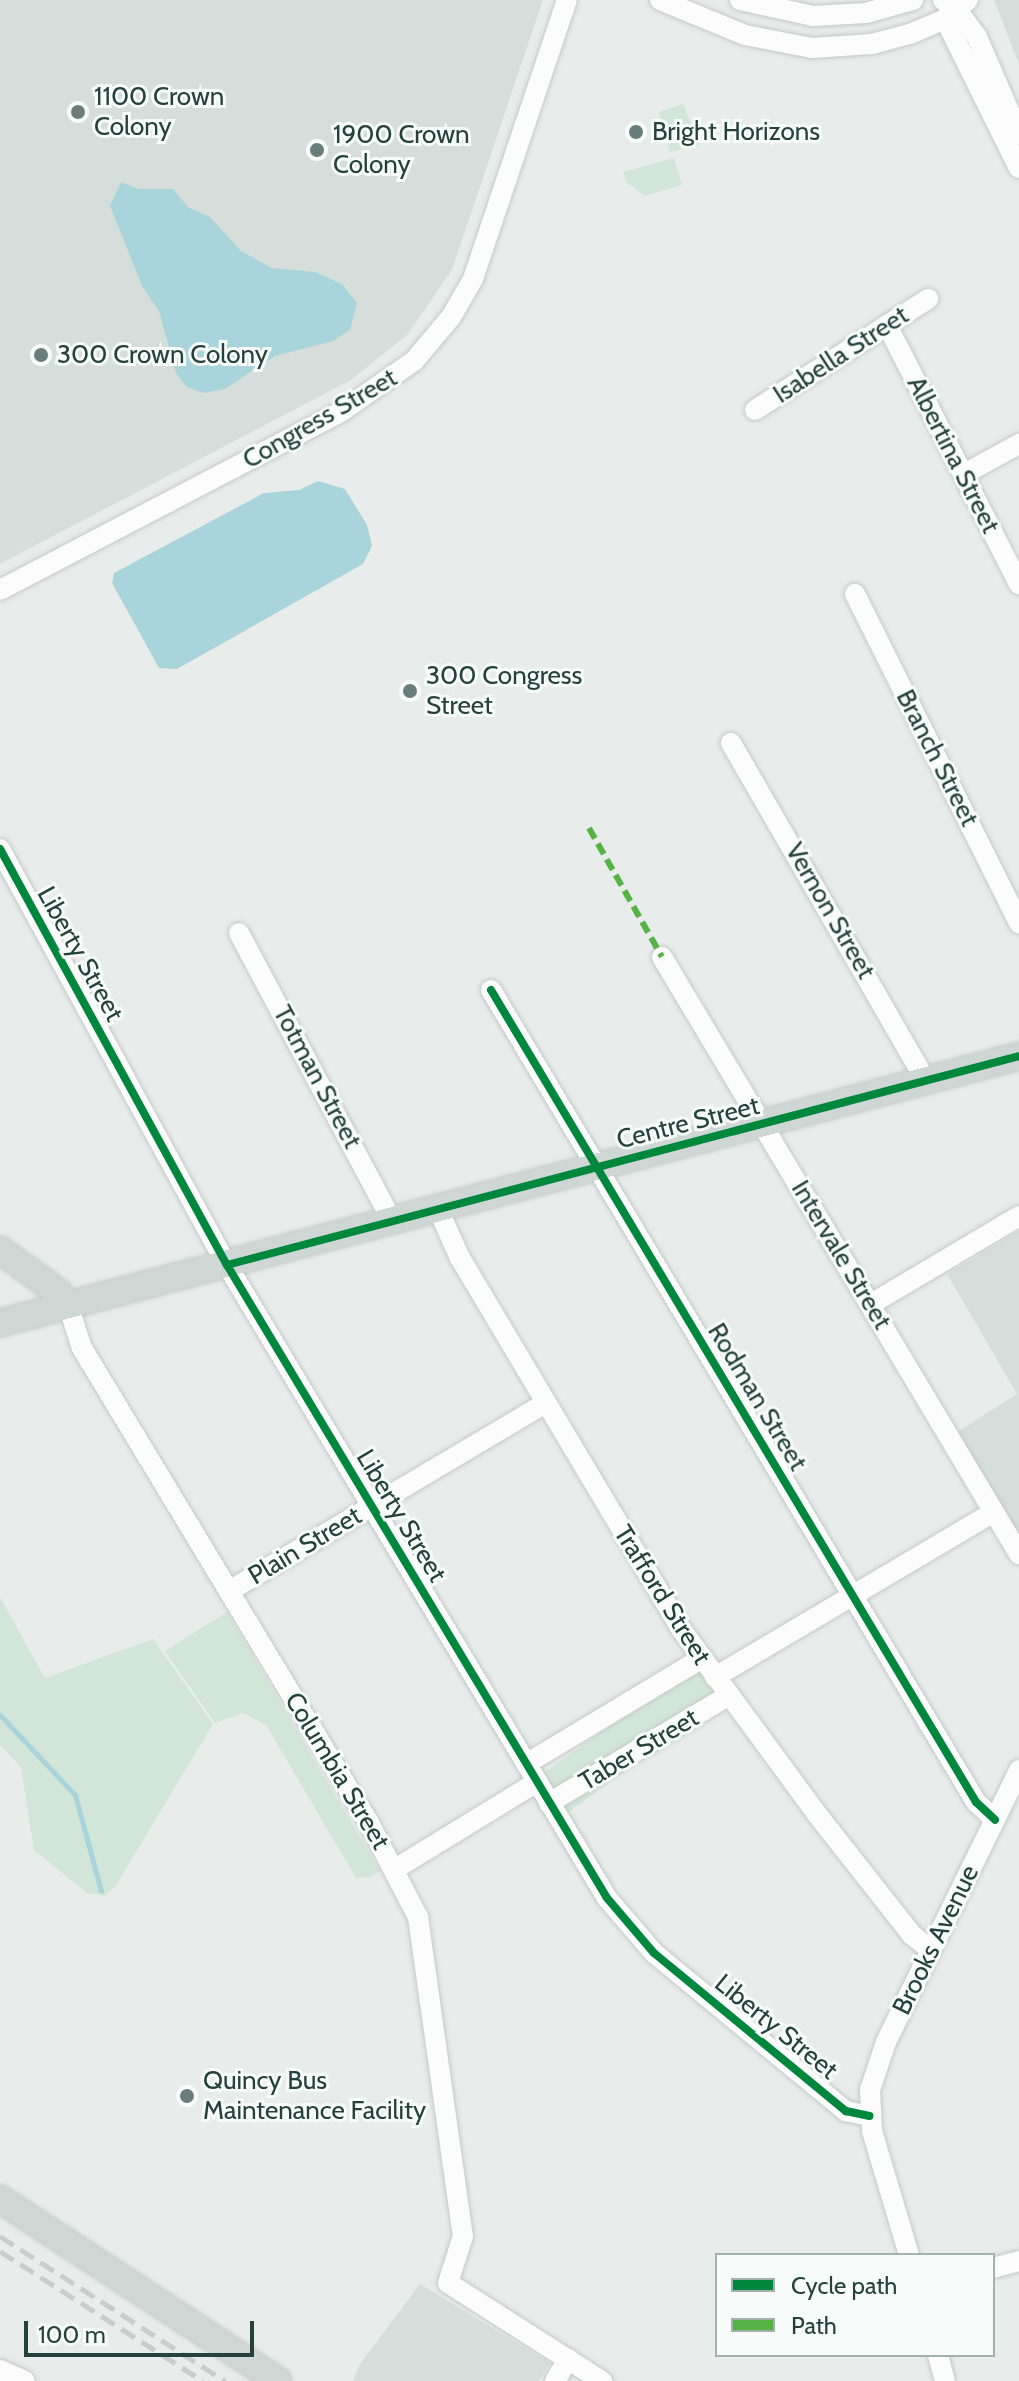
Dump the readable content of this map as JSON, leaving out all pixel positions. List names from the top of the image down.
{
  "streets": {
    "main road": ["Centre Street"],
    "street": [
      "Isabella Street",
      "Congress Street",
      "Albertina Street",
      "Branch Street",
      "Vernon Street",
      "Liberty Street",
      "Totman Street",
      "Intervale Street",
      "Rodman Street",
      "Plain Street",
      "Trafford Street",
      "Taber Street",
      "Columbia Street",
      "Brooks Avenue"
    ]
  },
  "crossings": [
    ["Isabella Street", "Albertina Street"],
    ["Vernon Street", "Centre Street"],
    ["Liberty Street", "Centre Street"],
    ["Liberty Street", "Plain Street"],
    ["Liberty Street", "Taber Street"],
    ["Liberty Street", "Brooks Avenue"],
    ["Totman Street", "Centre Street"],
    ["Centre Street", "Intervale Street"],
    ["Centre Street", "Rodman Street"],
    ["Centre Street", "Trafford Street"],
    ["Centre Street", "Columbia Street"],
    ["Intervale Street", "Taber Street"],
    ["Rodman Street", "Taber Street"],
    ["Rodman Street", "Brooks Avenue"],
    ["Plain Street", "Trafford Street"],
    ["Plain Street", "Columbia Street"],
    ["Trafford Street", "Taber Street"],
    ["Trafford Street", "Brooks Avenue"],
    ["Taber Street", "Columbia Street"]
  ],
  "places": [
    "1100 Crown Colony",
    "Bright Horizons",
    "1900 Crown Colony",
    "300 Crown Colony",
    "300 Congress Street",
    "Quincy Bus Maintenance Facility"
  ],
  "legend": ["Cycle path", "Path"],
  "scale_bar": "100 m"
}
